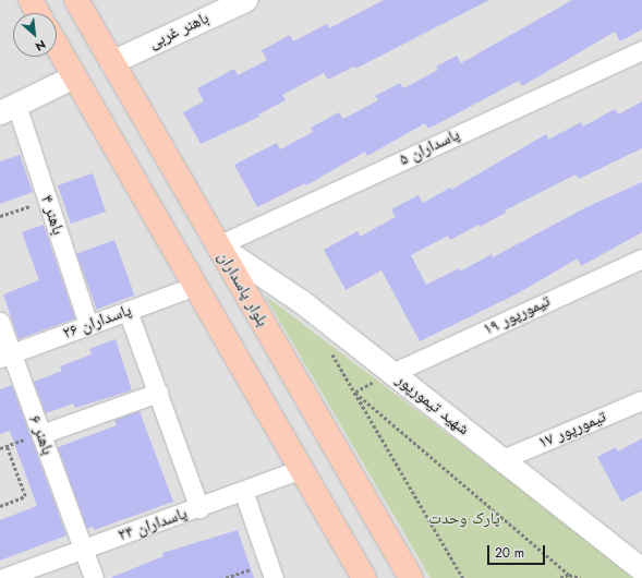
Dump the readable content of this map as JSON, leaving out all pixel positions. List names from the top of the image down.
{
  "streets": {
    "main road": ["بلوار پاسداران"],
    "street": [
      "باهنر غربی",
      "پاسداران ۵",
      "باهنر ۴",
      "تیمورپور ۱۹",
      "پاسداران ۲۶",
      "شهید تیمورپور",
      "تیمورپور ۱۷",
      "باهنر ۶",
      "پاسداران ۲۴"
    ]
  },
  "crossings": [
    ["باهنر غربی", "بلوار پاسداران"],
    ["پاسداران ۵", "بلوار پاسداران"],
    ["پاسداران ۵", "شهید تیمورپور"],
    ["باهنر ۴", "پاسداران ۲۶"],
    ["بلوار پاسداران", "شهید تیمورپور"],
    ["تیمورپور ۱۹", "شهید تیمورپور"],
    ["پاسداران ۲۶", "باهنر ۶"],
    ["شهید تیمورپور", "تیمورپور ۱۷"],
    ["باهنر ۶", "پاسداران ۲۴"]
  ],
  "parks": ["پارک وحدت"],
  "scale_bar": "20 m",
  "north": "bottom right"
}
